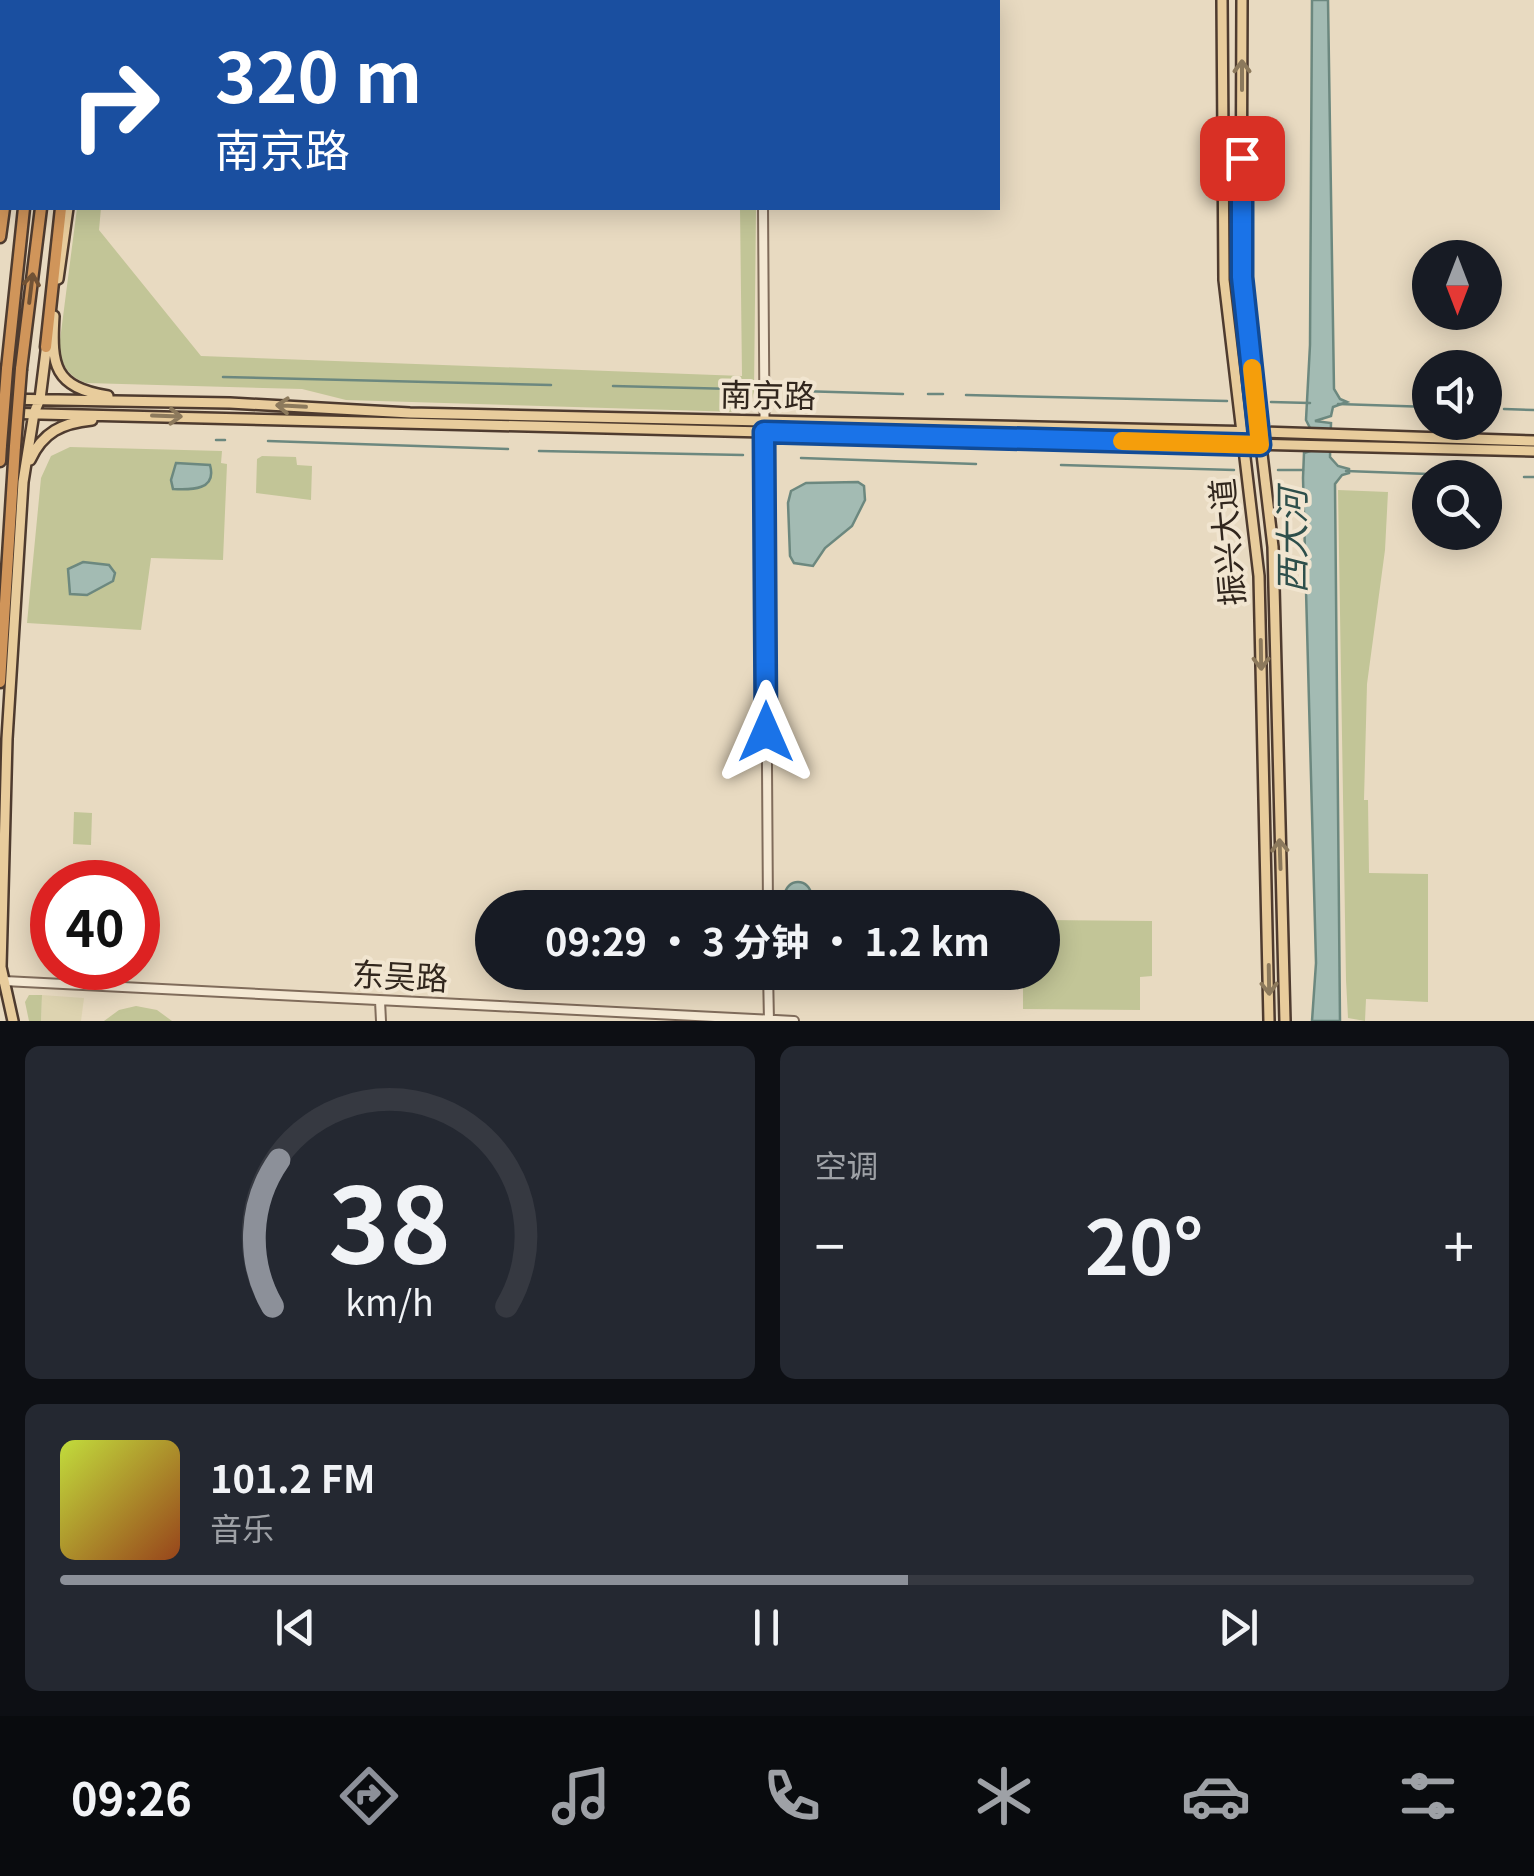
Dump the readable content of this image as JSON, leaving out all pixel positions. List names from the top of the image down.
{
  "streets": {
    "main road": ["南京路", "振兴大道"],
    "street": ["东吴路"]
  },
  "crossings": [
    ["南京路", "振兴大道"]
  ],
  "water": ["西大河"],
  "north": "bottom",
  "page": {
    "turn": ["320 m", "南京路"],
    "limit": "40",
    "trip": "09:29 · 3 分钟 · 1.2 km",
    "tile": "空调",
    "heat": ["−", "20°", "+"],
    "song": ["101.2 FM", "音乐"],
    "tabs": "09:26",
    "gauge": ["38", "km/h"]
  }
}
